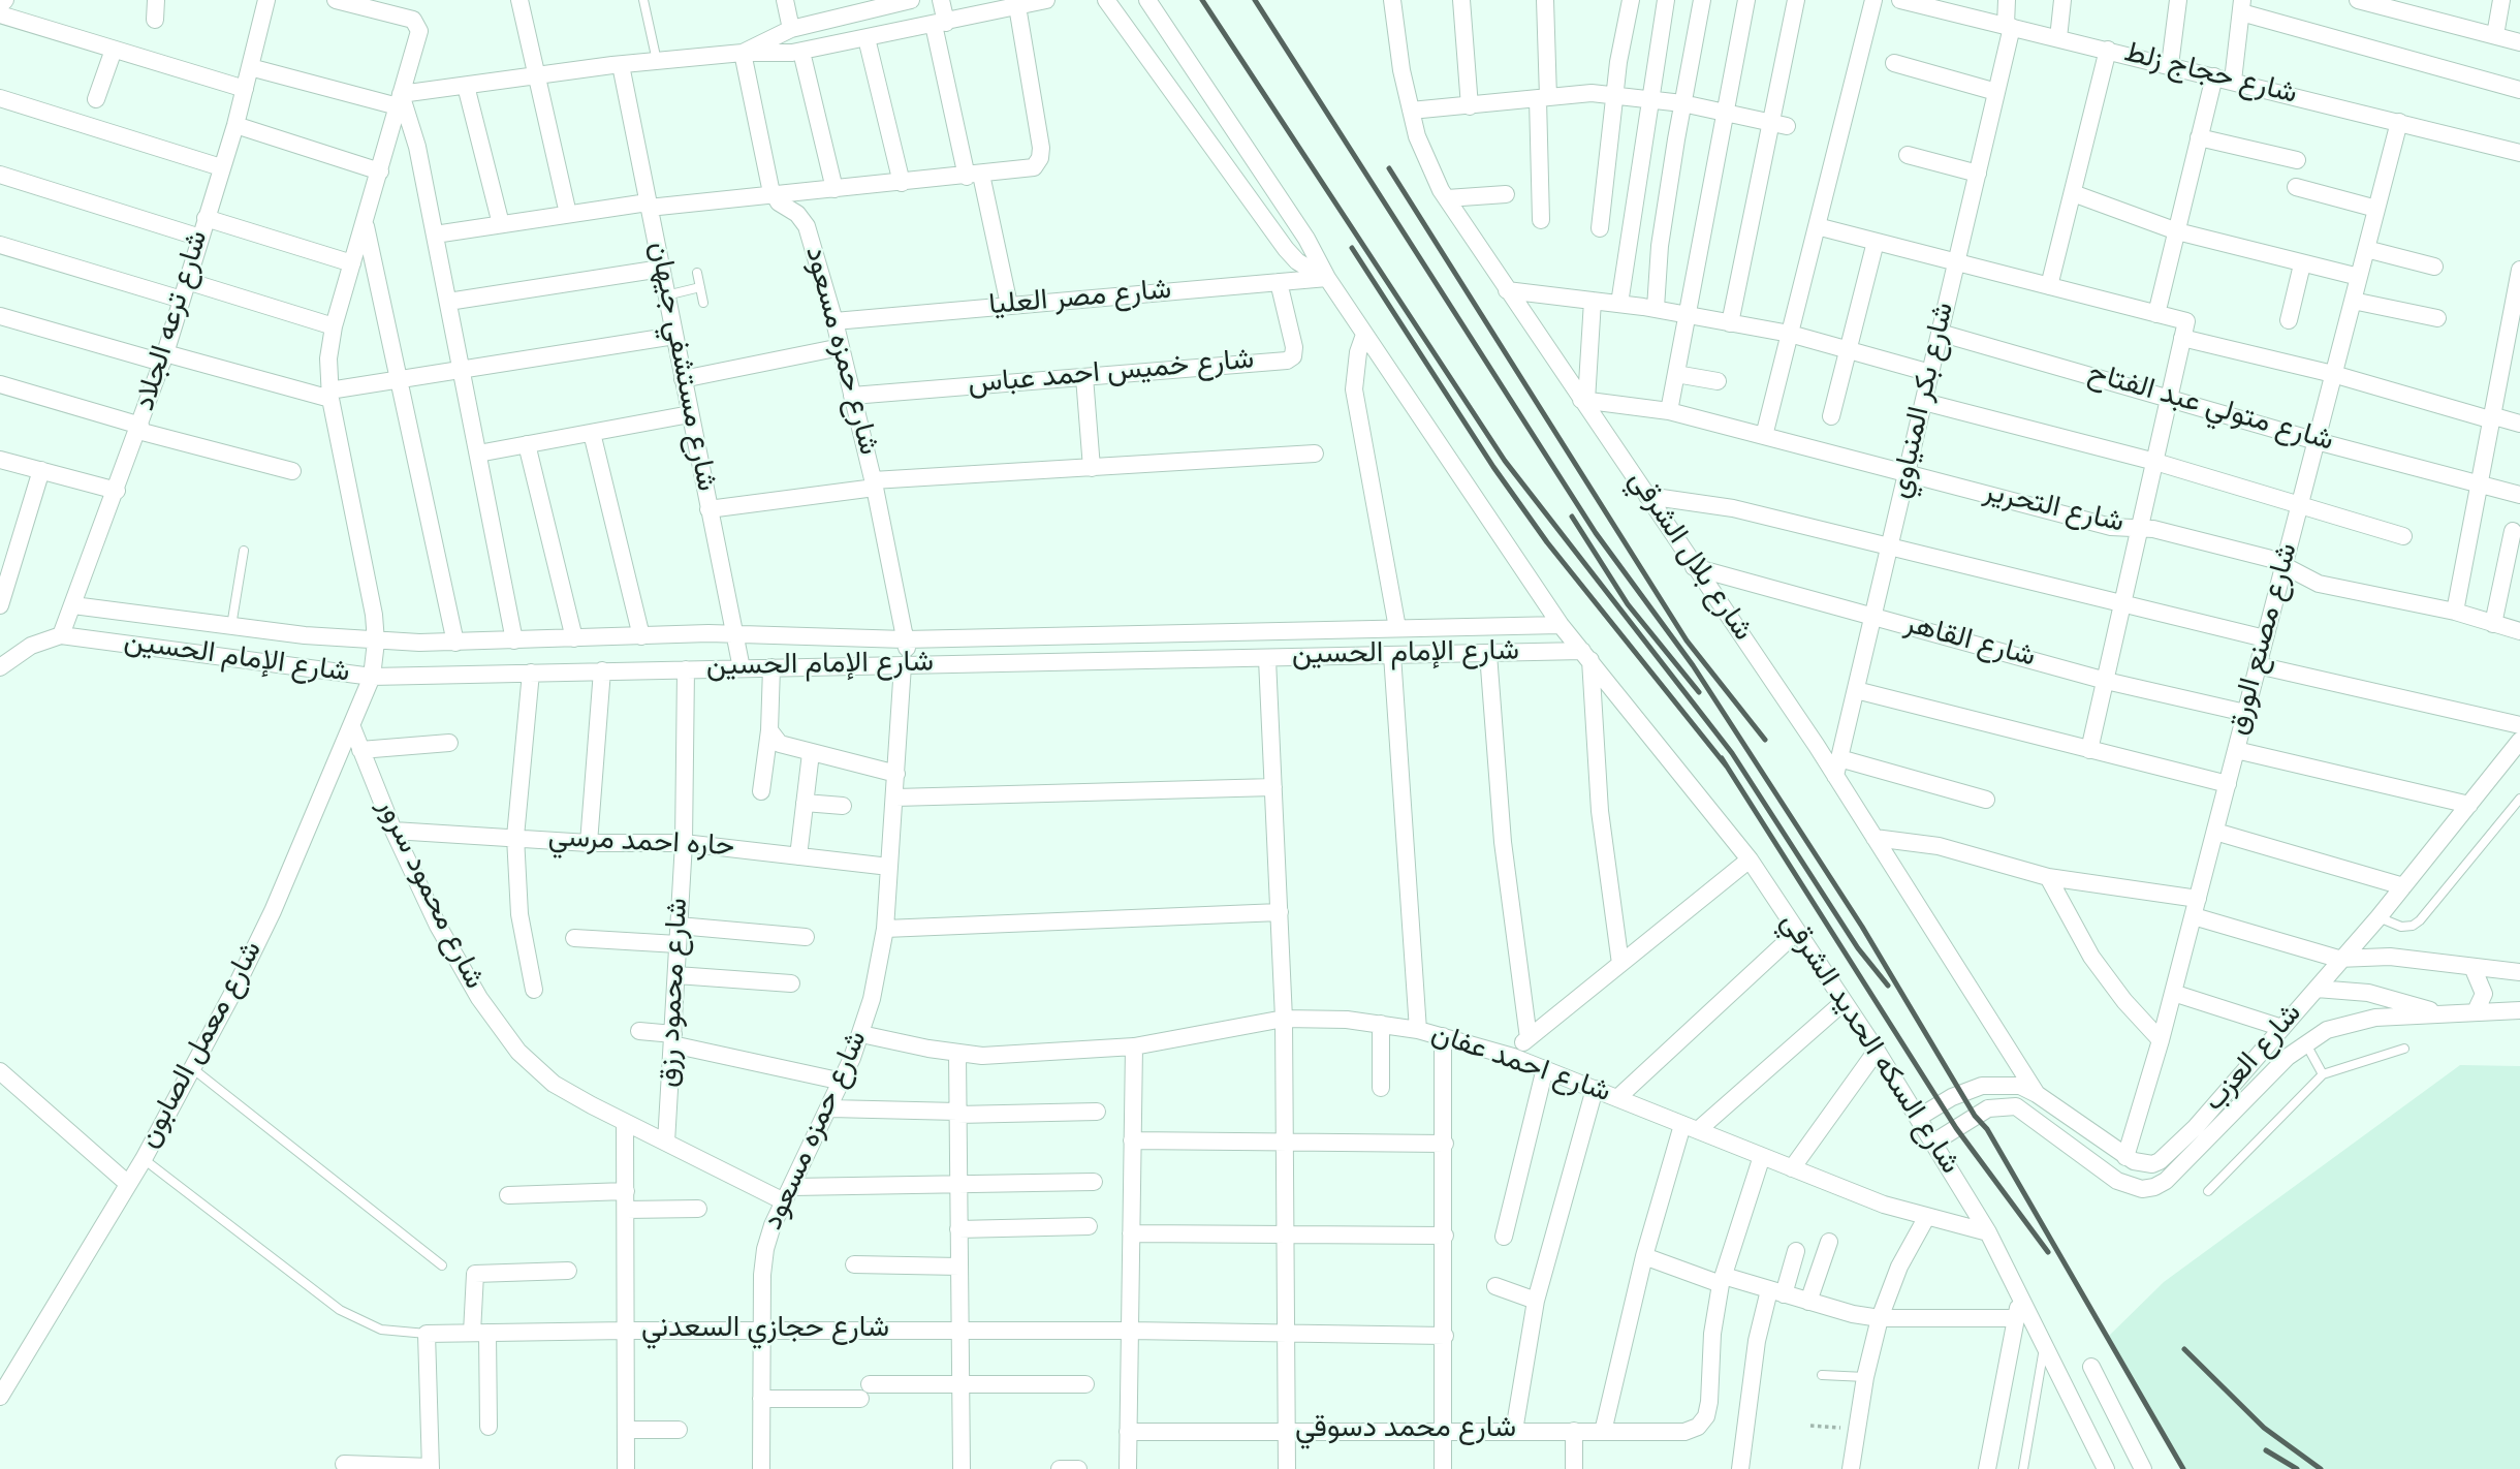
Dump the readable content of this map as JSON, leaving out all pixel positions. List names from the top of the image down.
{
  "streets": {
    "street": [
      "شارع حجاج زلط",
      "شارع مصر العليا",
      "شارع ترعه الجلاد",
      "شارع حمزه مسعود",
      "شارع مستشفي جيهان",
      "شارع خميس احمد عباس",
      "شارع بكر المنياوي",
      "شارع متولي عبد الفتاح",
      "شارع التحرير",
      "شارع بلال الشرقي",
      "شارع مصنع الورق",
      "شارع القاهر",
      "شارع الإمام الحسين",
      "حاره احمد مرسي",
      "شارع محمود سرور",
      "شارع محمود رزق",
      "شارع السكه الحديد الشرقي",
      "شارع معمل الصابون",
      "شارع العزب",
      "شارع احمد عفان",
      "شارع حجازي السعدني",
      "شارع محمد دسوقي"
    ]
  },
  "crossings": [
    ["شارع حجاج زلط", "شارع بكر المنياوي"],
    ["شارع حجاج زلط", "شارع مصنع الورق"],
    ["شارع مصر العليا", "شارع حمزه مسعود"],
    ["شارع مصر العليا", "شارع خميس احمد عباس"],
    ["شارع مصر العليا", "شارع السكه الحديد الشرقي"],
    ["شارع ترعه الجلاد", "شارع الإمام الحسين"],
    ["شارع حمزه مسعود", "شارع خميس احمد عباس"],
    ["شارع حمزه مسعود", "شارع الإمام الحسين"],
    ["شارع حمزه مسعود", "حاره احمد مرسي"],
    ["شارع حمزه مسعود", "شارع محمود سرور"],
    ["شارع حمزه مسعود", "شارع احمد عفان"],
    ["شارع حمزه مسعود", "شارع حجازي السعدني"],
    ["شارع مستشفي جيهان", "شارع الإمام الحسين"],
    ["شارع بكر المنياوي", "شارع متولي عبد الفتاح"],
    ["شارع بكر المنياوي", "شارع التحرير"],
    ["شارع بكر المنياوي", "شارع بلال الشرقي"],
    ["شارع بكر المنياوي", "شارع القاهر"],
    ["شارع متولي عبد الفتاح", "شارع مصنع الورق"],
    ["شارع التحرير", "شارع بلال الشرقي"],
    ["شارع التحرير", "شارع مصنع الورق"],
    ["شارع بلال الشرقي", "شارع القاهر"],
    ["شارع مصنع الورق", "شارع القاهر"],
    ["شارع مصنع الورق", "شارع العزب"],
    ["شارع الإمام الحسين", "شارع محمود رزق"],
    ["شارع الإمام الحسين", "شارع السكه الحديد الشرقي"],
    ["شارع الإمام الحسين", "شارع معمل الصابون"],
    ["حاره احمد مرسي", "شارع محمود سرور"],
    ["حاره احمد مرسي", "شارع محمود رزق"],
    ["شارع محمود سرور", "شارع محمود رزق"],
    ["شارع محمود سرور", "شارع معمل الصابون"],
    ["شارع السكه الحديد الشرقي", "شارع احمد عفان"],
    ["شارع معمل الصابون", "شارع حجازي السعدني"]
  ]
}
